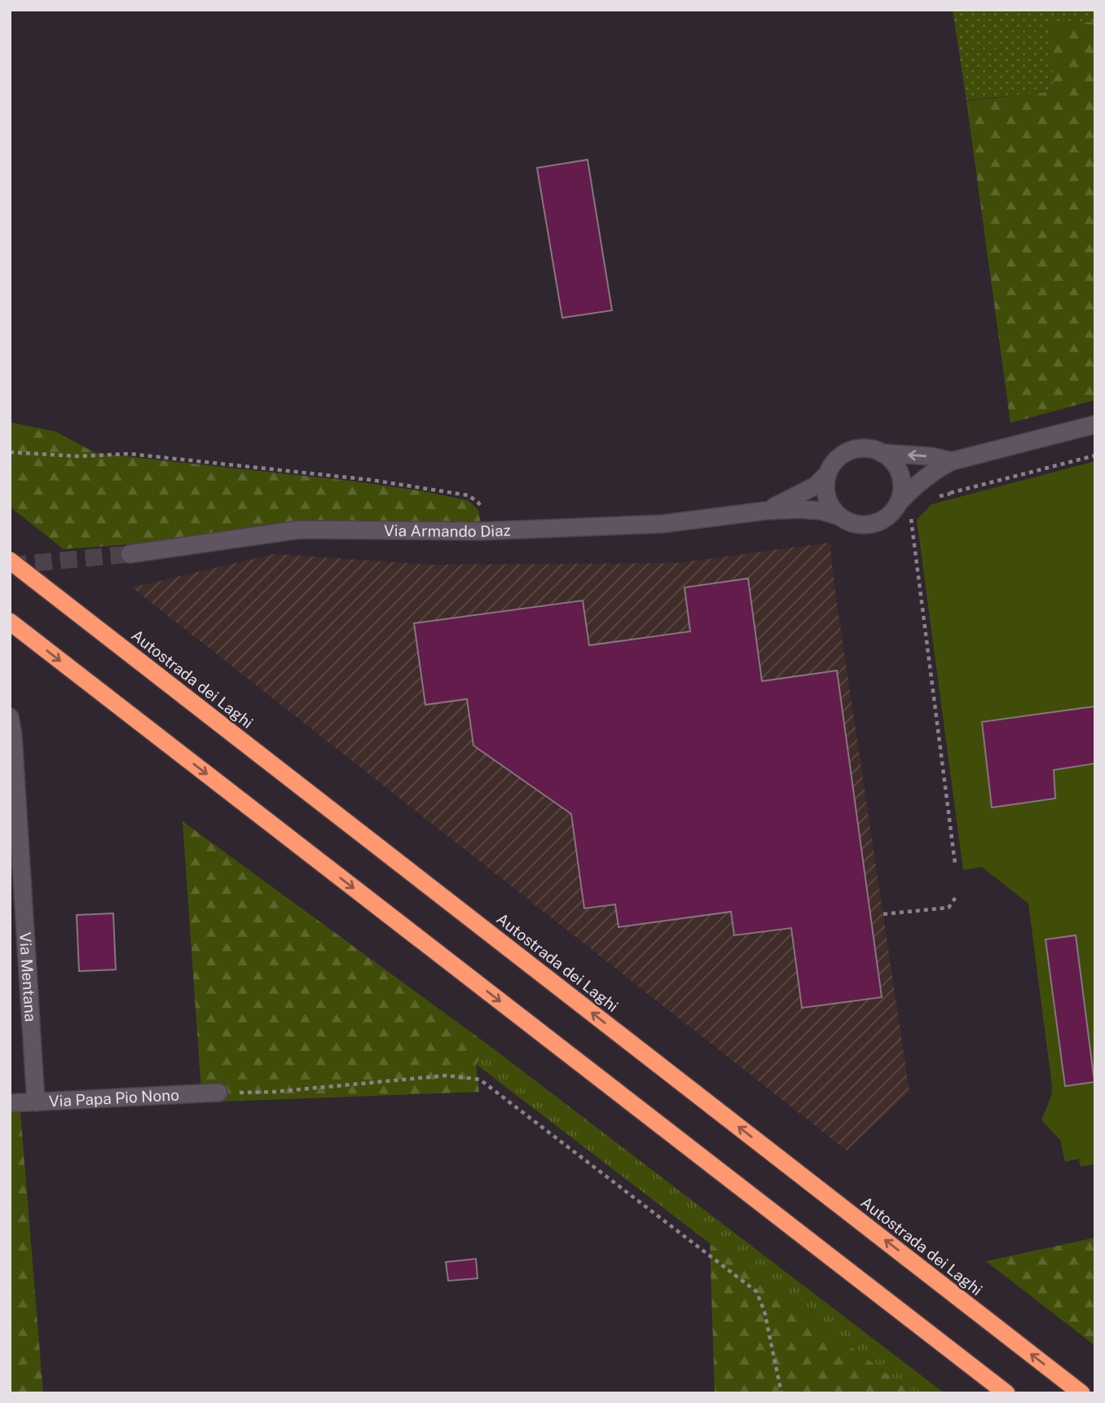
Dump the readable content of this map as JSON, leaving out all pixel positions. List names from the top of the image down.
{
  "streets": {
    "highway": ["Autostrada dei Laghi"],
    "street": ["Via Armando Diaz", "Via Mentana", "Via Papa Pio Nono"]
  },
  "crossings": [
    ["Via Mentana", "Via Papa Pio Nono"]
  ]
}
